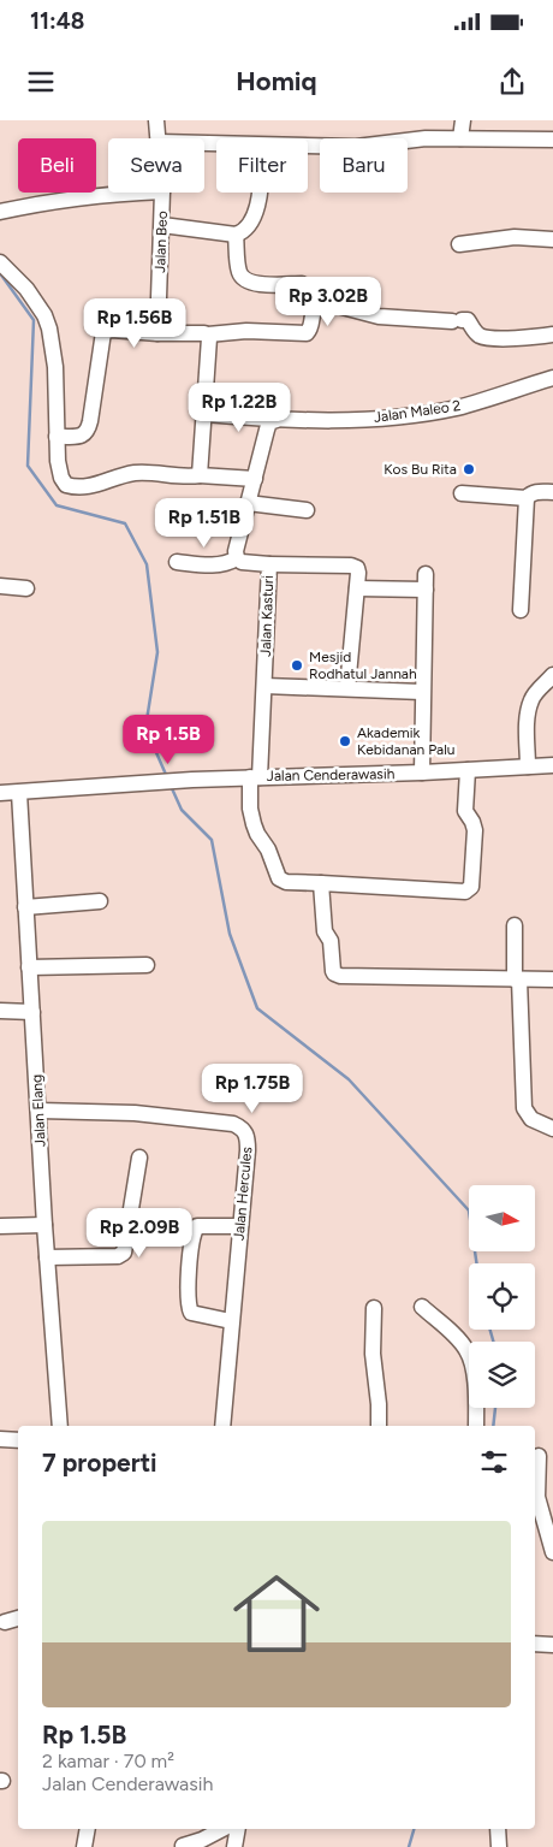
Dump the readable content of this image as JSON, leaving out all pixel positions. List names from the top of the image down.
{
  "streets": {
    "street": [
      "Jalan Beo",
      "Jalan Maleo 2",
      "Jalan Kasturi",
      "Jalan Cenderawasih",
      "Jalan Elang",
      "Jalan Hercules"
    ]
  },
  "crossings": [
    ["Jalan Kasturi", "Jalan Cenderawasih"],
    ["Jalan Cenderawasih", "Jalan Elang"],
    ["Jalan Elang", "Jalan Hercules"]
  ],
  "places": ["Kos Bu Rita", "Mesjid Rodhatul Jannah", "Akademik Kebidanan Palu"],
  "north": "right",
  "page": {
    "status": "11:48",
    "header": "Homiq",
    "chip": [
      "Beli",
      "Sewa",
      "Filter",
      "Baru"
    ],
    "price": [
      "Rp 3.02B",
      "Rp 1.56B",
      "Rp 1.22B",
      "Rp 1.51B",
      "Rp 1.5B",
      "Rp 1.75B",
      "Rp 2.09B"
    ],
    "heading": "7 properti",
    "list": [
      {
        "name": "Rp 1.5B",
        "note": "2 kamar · 70 m² · Jalan Cenderawasih"
      }
    ]
  }
}
